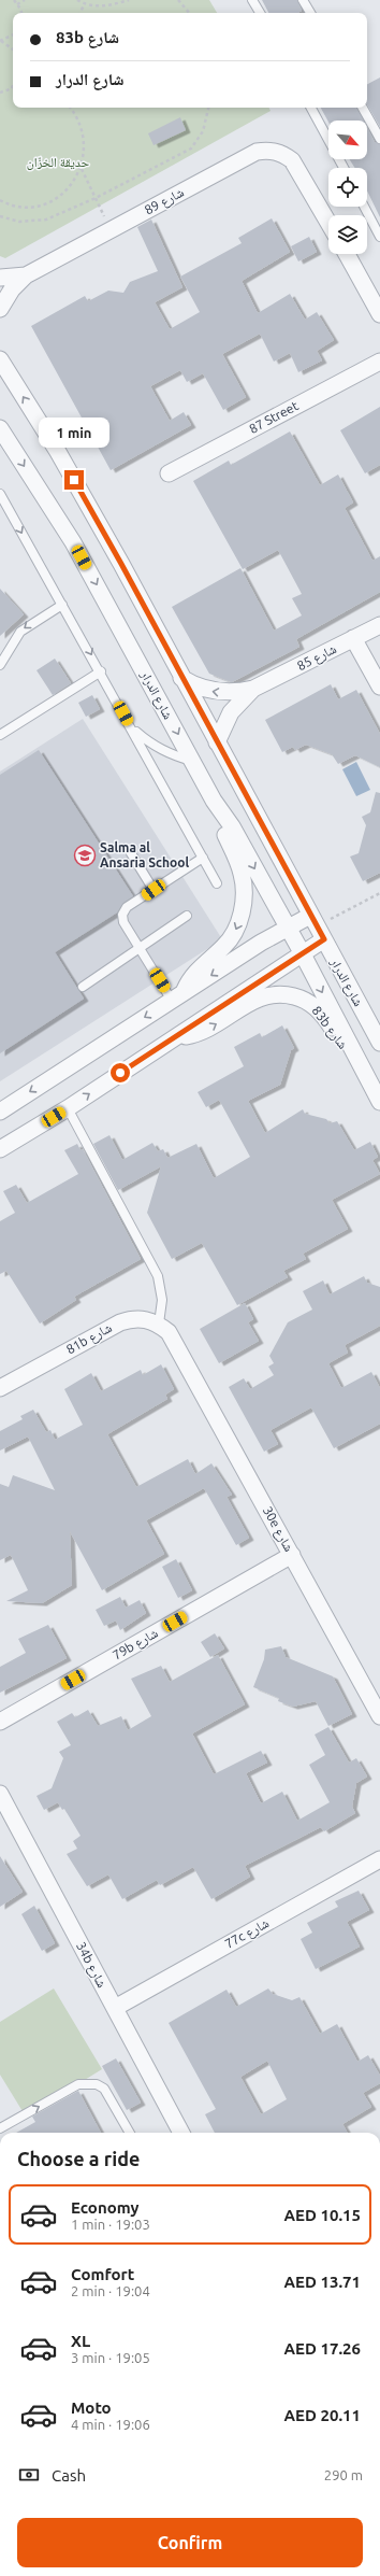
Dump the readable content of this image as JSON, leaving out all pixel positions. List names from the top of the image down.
{
  "streets": {
    "street": [
      "شارع 89",
      "87 Street",
      "شارع 85",
      "شارع الدرار",
      "83b شارع",
      "81b شارع",
      "30e شارع",
      "79b شارع",
      "77c شارع",
      "34b شارع"
    ]
  },
  "crossings": [
    ["شارع 85", "شارع الدرار"],
    ["شارع الدرار", "83b شارع"],
    ["81b شارع", "30e شارع"],
    ["30e شارع", "79b شارع"],
    ["77c شارع", "34b شارع"]
  ],
  "parks": ["حديقة الخزّان"],
  "places": {
    "school or university": ["Salma al Ansaria School"]
  },
  "north": "bottom right",
  "page": {
    "banner": ["83b شارع", "شارع الدرار"],
    "bubble": "1 min",
    "heading": "Choose a ride",
    "list": [
      {
        "name": "Economy",
        "note": "1 min · 19:03",
        "value": "AED 10.15"
      },
      {
        "name": "Comfort",
        "note": "2 min · 19:04",
        "value": "AED 13.71"
      },
      {
        "name": "XL",
        "note": "3 min · 19:05",
        "value": "AED 17.26"
      },
      {
        "name": "Moto",
        "note": "4 min · 19:06",
        "value": "AED 20.11"
      }
    ],
    "pay": ["Cash", "290 m"],
    "buttons": "Confirm"
  }
}
